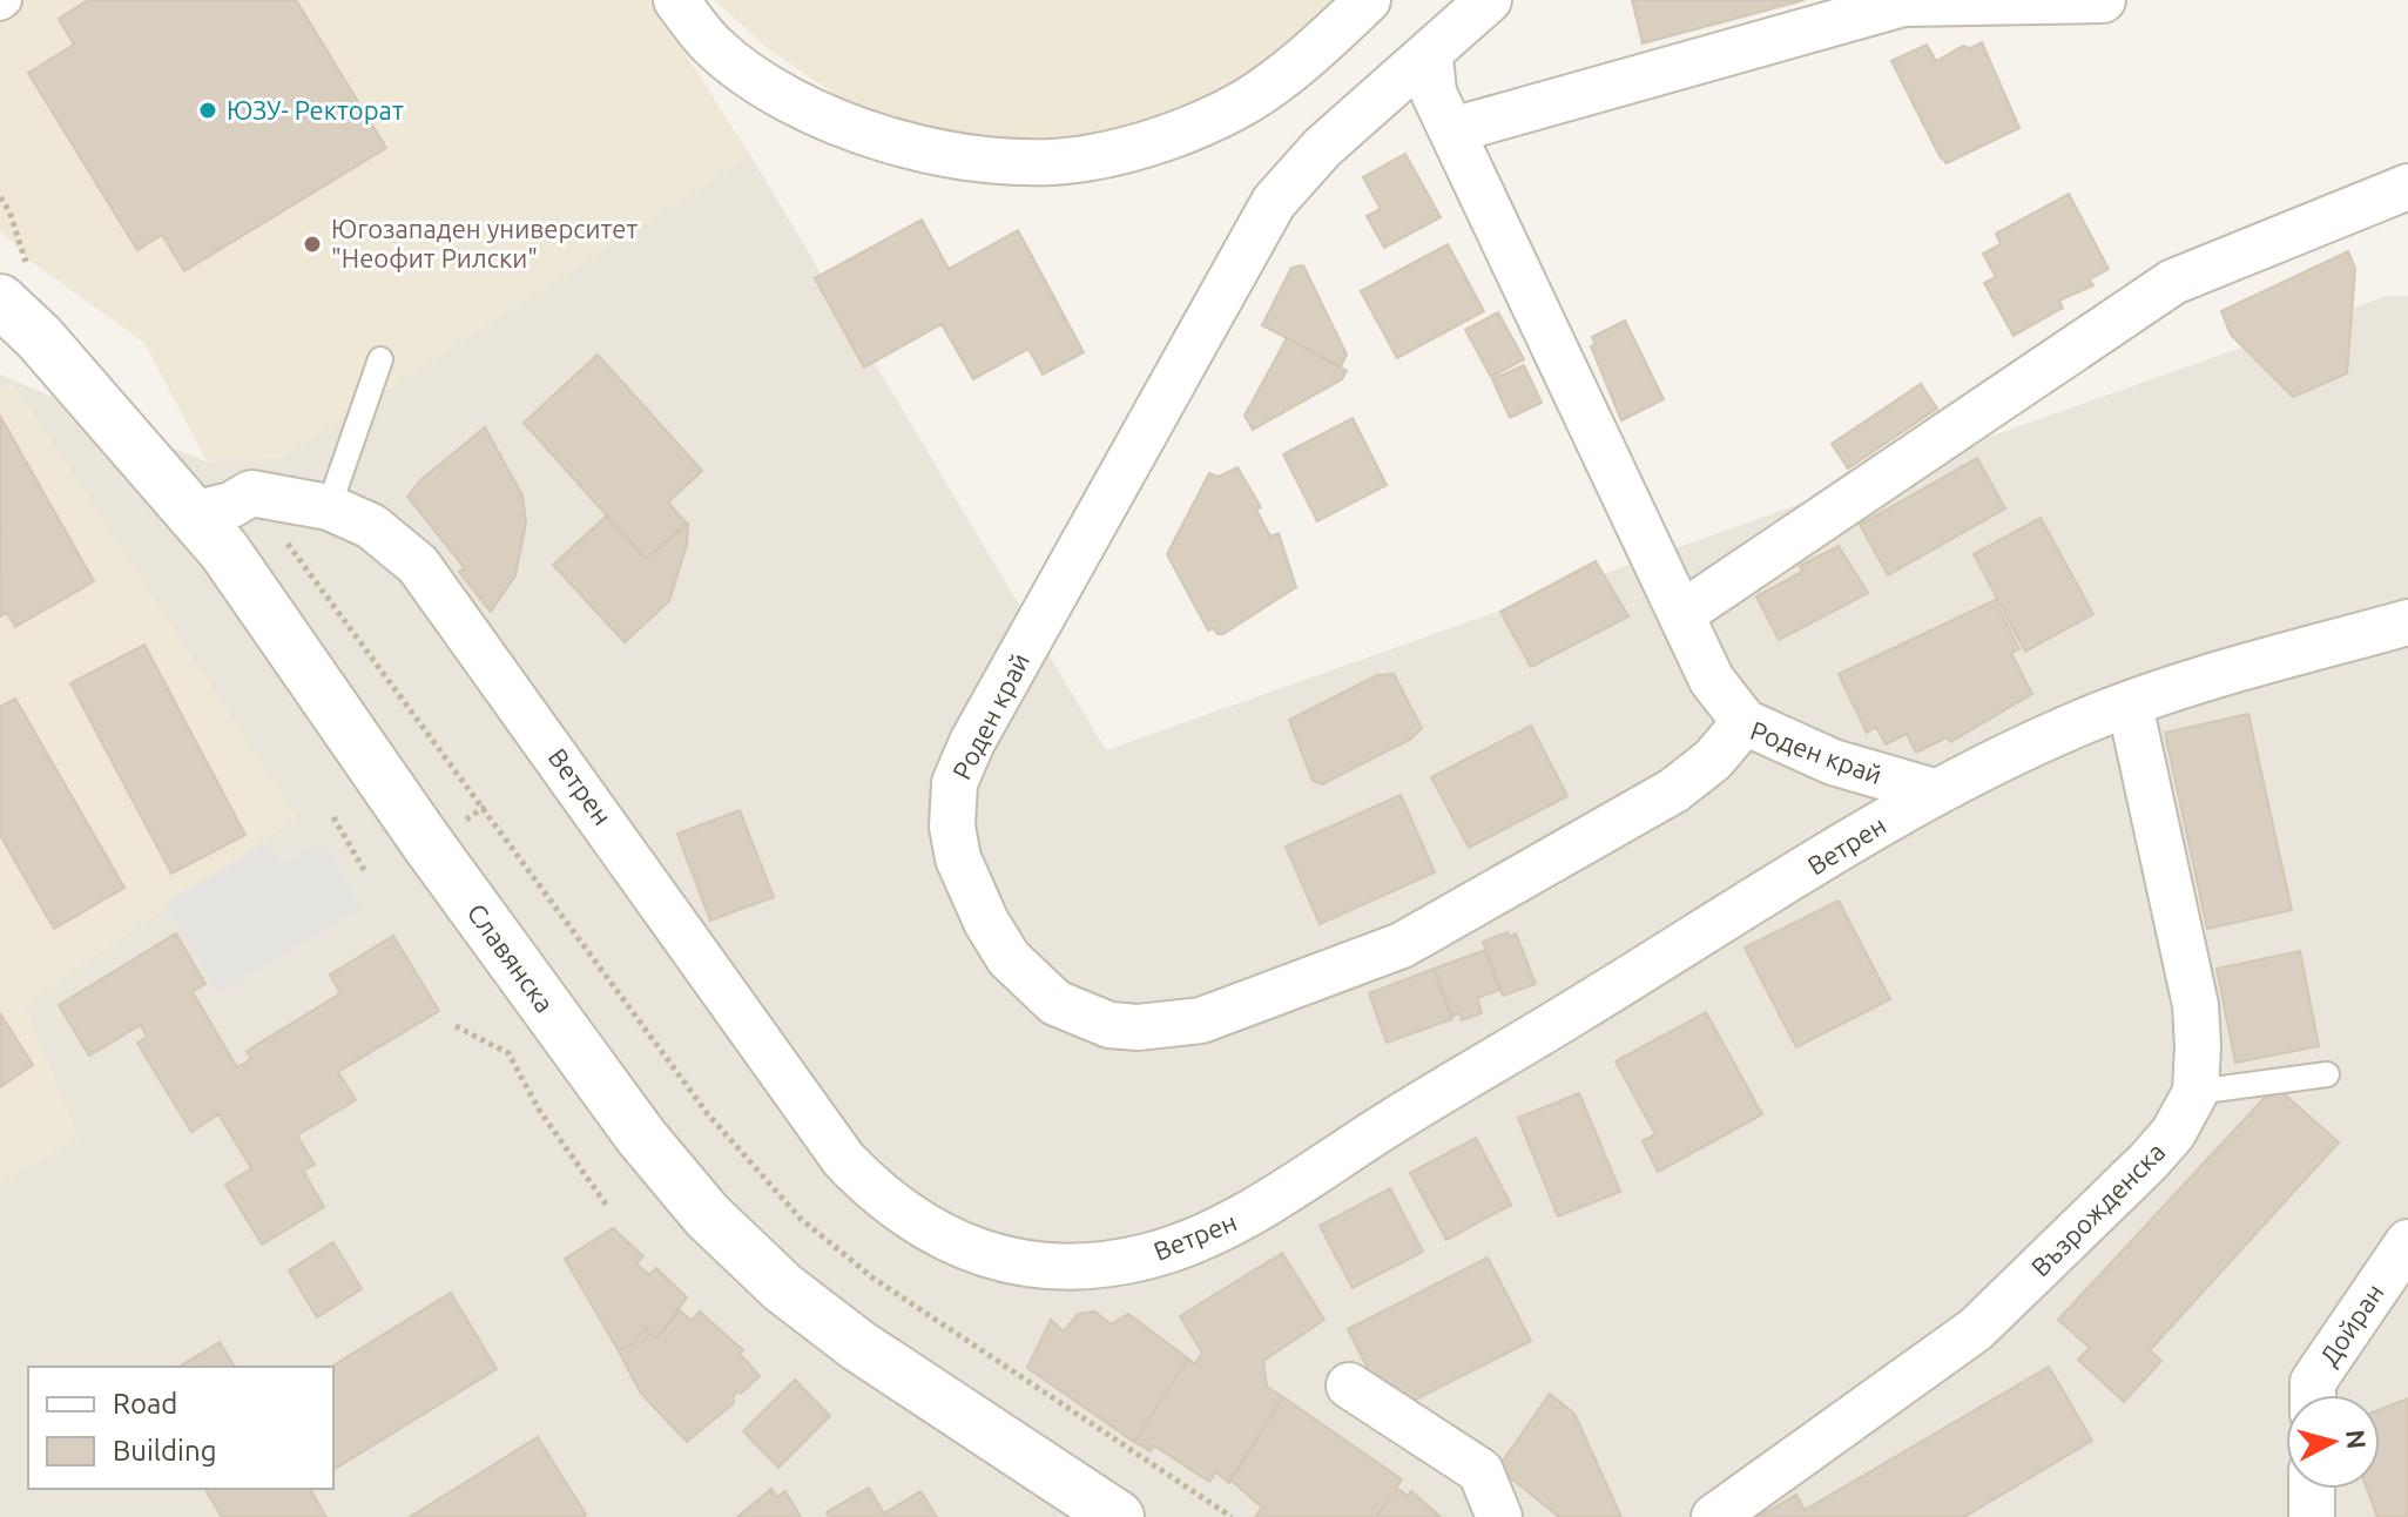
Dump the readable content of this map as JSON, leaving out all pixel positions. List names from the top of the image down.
{
  "streets": {
    "street": [
      "Роден край",
      "Ветрен",
      "Славянска",
      "Възрожденска",
      "Дойран"
    ]
  },
  "crossings": [
    ["Роден край", "Ветрен"],
    ["Ветрен", "Славянска"],
    ["Ветрен", "Възрожденска"]
  ],
  "places": ["ЮЗУ- Ректорат", "Югозападен университет \"Неофит Рилски\""],
  "legend": ["Road", "Building"],
  "north": "right"
}
